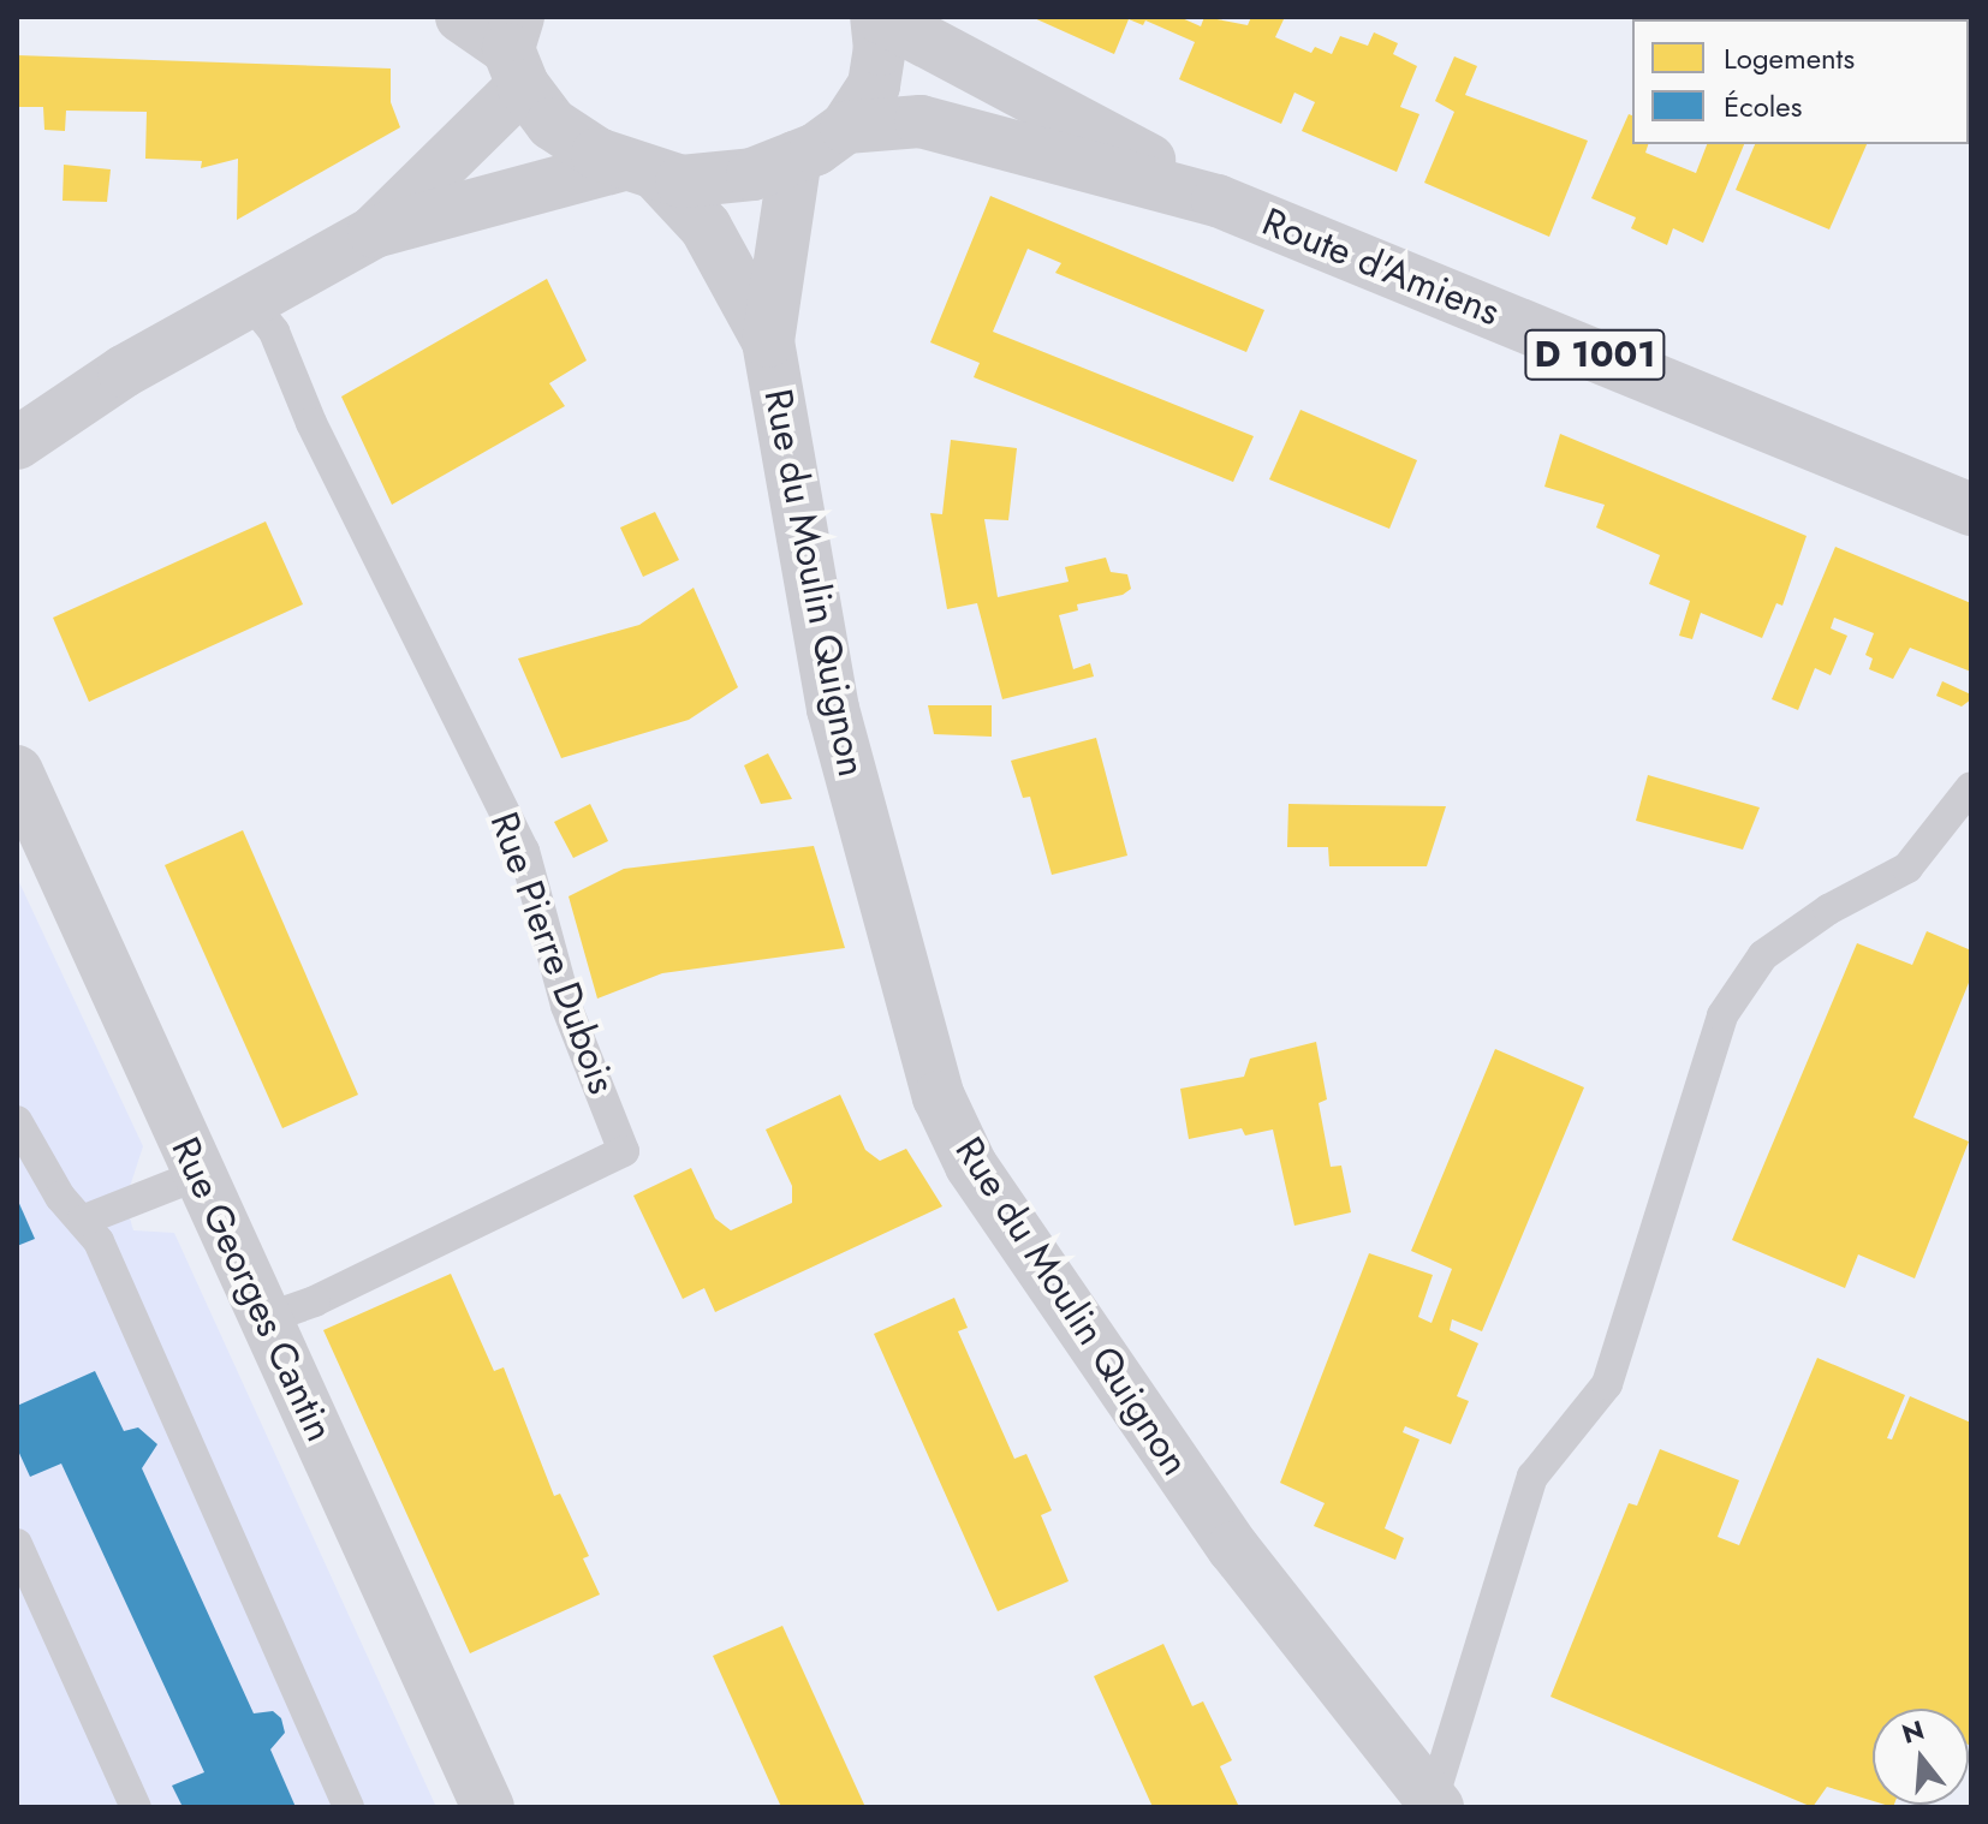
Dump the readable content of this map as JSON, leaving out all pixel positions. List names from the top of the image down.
{
  "streets": {
    "street": [
      "Route d'Amiens",
      "D 1001",
      "Rue du Moulin Quignon",
      "Rue Georges Cantin"
    ],
    "lane": ["Rue Pierre Dubois"]
  },
  "crossings": [
    ["Rue Pierre Dubois", "Rue Georges Cantin"]
  ],
  "legend": ["Logements", "Écoles"],
  "north": "top"
}
